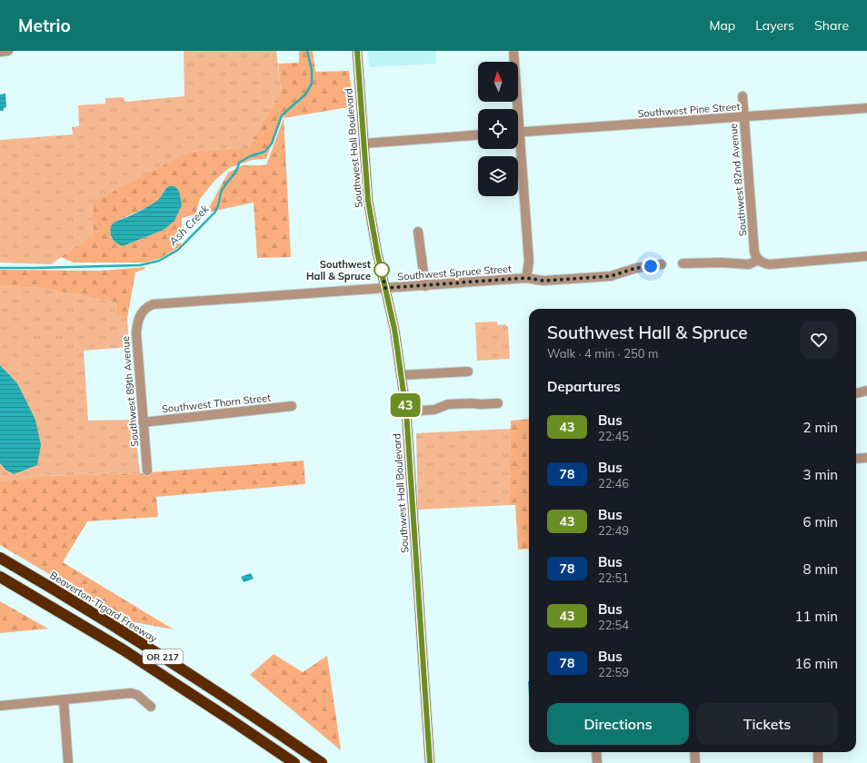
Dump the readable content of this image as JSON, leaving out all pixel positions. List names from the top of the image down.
{
  "streets": {
    "highway": ["Beaverton-Tigard Freeway", "OR 217"],
    "main road": ["Southwest Hall Boulevard"],
    "street": [
      "Southwest Pine Street",
      "Southwest 82nd Avenue",
      "Southwest Spruce Street",
      "Southwest 89th Avenue",
      "Southwest Thorn Street"
    ]
  },
  "crossings": [
    ["Southwest Pine Street", "Southwest 82nd Avenue"],
    ["Southwest Hall Boulevard", "Southwest Spruce Street"],
    ["Southwest Spruce Street", "Southwest 89th Avenue"],
    ["Southwest 89th Avenue", "Southwest Thorn Street"]
  ],
  "water": ["Ash Creek"],
  "places": ["Southwest Hall & Spruce"],
  "lines": ["bus line 43"],
  "north": "top",
  "page": {
    "header": "Metrio",
    "nav": ["Map", "Layers", "Share"],
    "on_map": "43",
    "heading": [
      ["Southwest Hall & Spruce", "Walk · 4 min · 250 m"],
      "Departures"
    ],
    "list": [
      {
        "mark": "43",
        "name": "Bus",
        "note": "22:45",
        "value": "2 min"
      },
      {
        "mark": "78",
        "name": "Bus",
        "note": "22:46",
        "value": "3 min"
      },
      {
        "mark": "43",
        "name": "Bus",
        "note": "22:49",
        "value": "6 min"
      },
      {
        "mark": "78",
        "name": "Bus",
        "note": "22:51",
        "value": "8 min"
      },
      {
        "mark": "43",
        "name": "Bus",
        "note": "22:54",
        "value": "11 min"
      },
      {
        "mark": "78",
        "name": "Bus",
        "note": "22:59",
        "value": "16 min"
      }
    ],
    "buttons": ["Directions", "Tickets"]
  }
}
